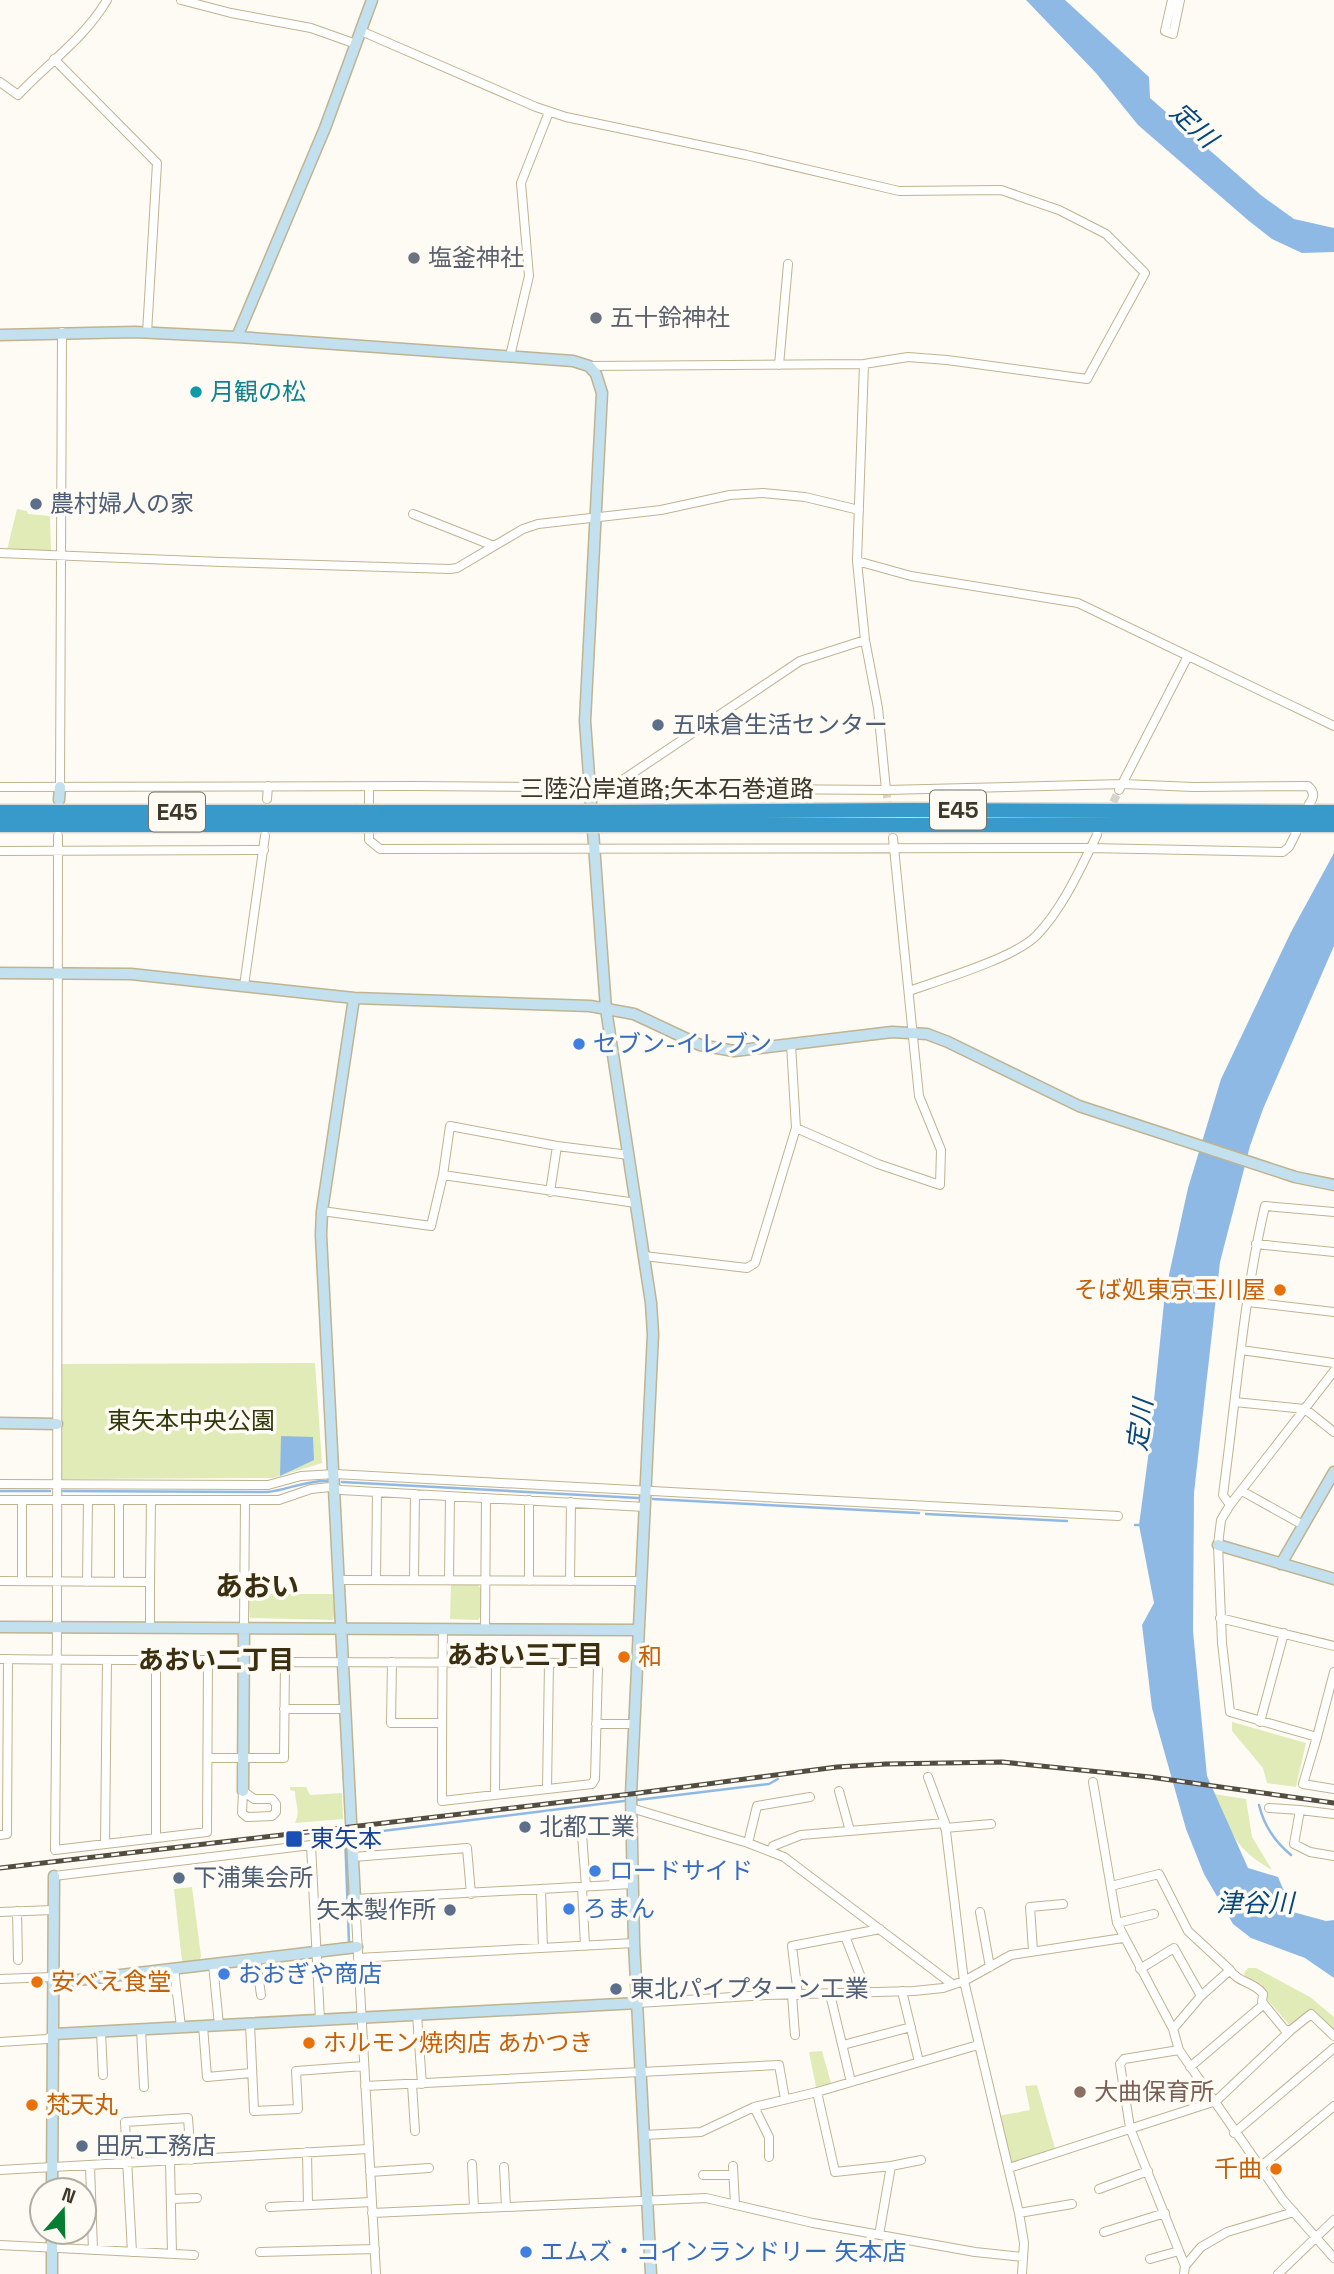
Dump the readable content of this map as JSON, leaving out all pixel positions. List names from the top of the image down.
{
  "streets": {
    "highway": ["三陸沿岸道路;矢本石巻道路", "E45"]
  },
  "districts": ["あおい", "あおい三丁目", "あおい二丁目"],
  "water": ["定川", "津谷川"],
  "parks": ["東矢本中央公園"],
  "places": {
    "other": [
      "塩釜神社",
      "五十鈴神社",
      "月観の松",
      "農村婦人の家",
      "五味倉生活センター",
      "セブン-イレブン",
      "そば処東京玉川屋",
      "和",
      "北都工業",
      "ロードサイド",
      "下浦集会所",
      "ろまん",
      "矢本製作所",
      "おおぎや商店",
      "安べえ食堂",
      "東北パイプターン工業",
      "ホルモン焼肉店 あかつき",
      "大曲保育所",
      "梵天丸",
      "田尻工務店",
      "千曲",
      "エムズ・コインランドリー 矢本店"
    ],
    "transit": ["東矢本"]
  },
  "north": "top"
}
